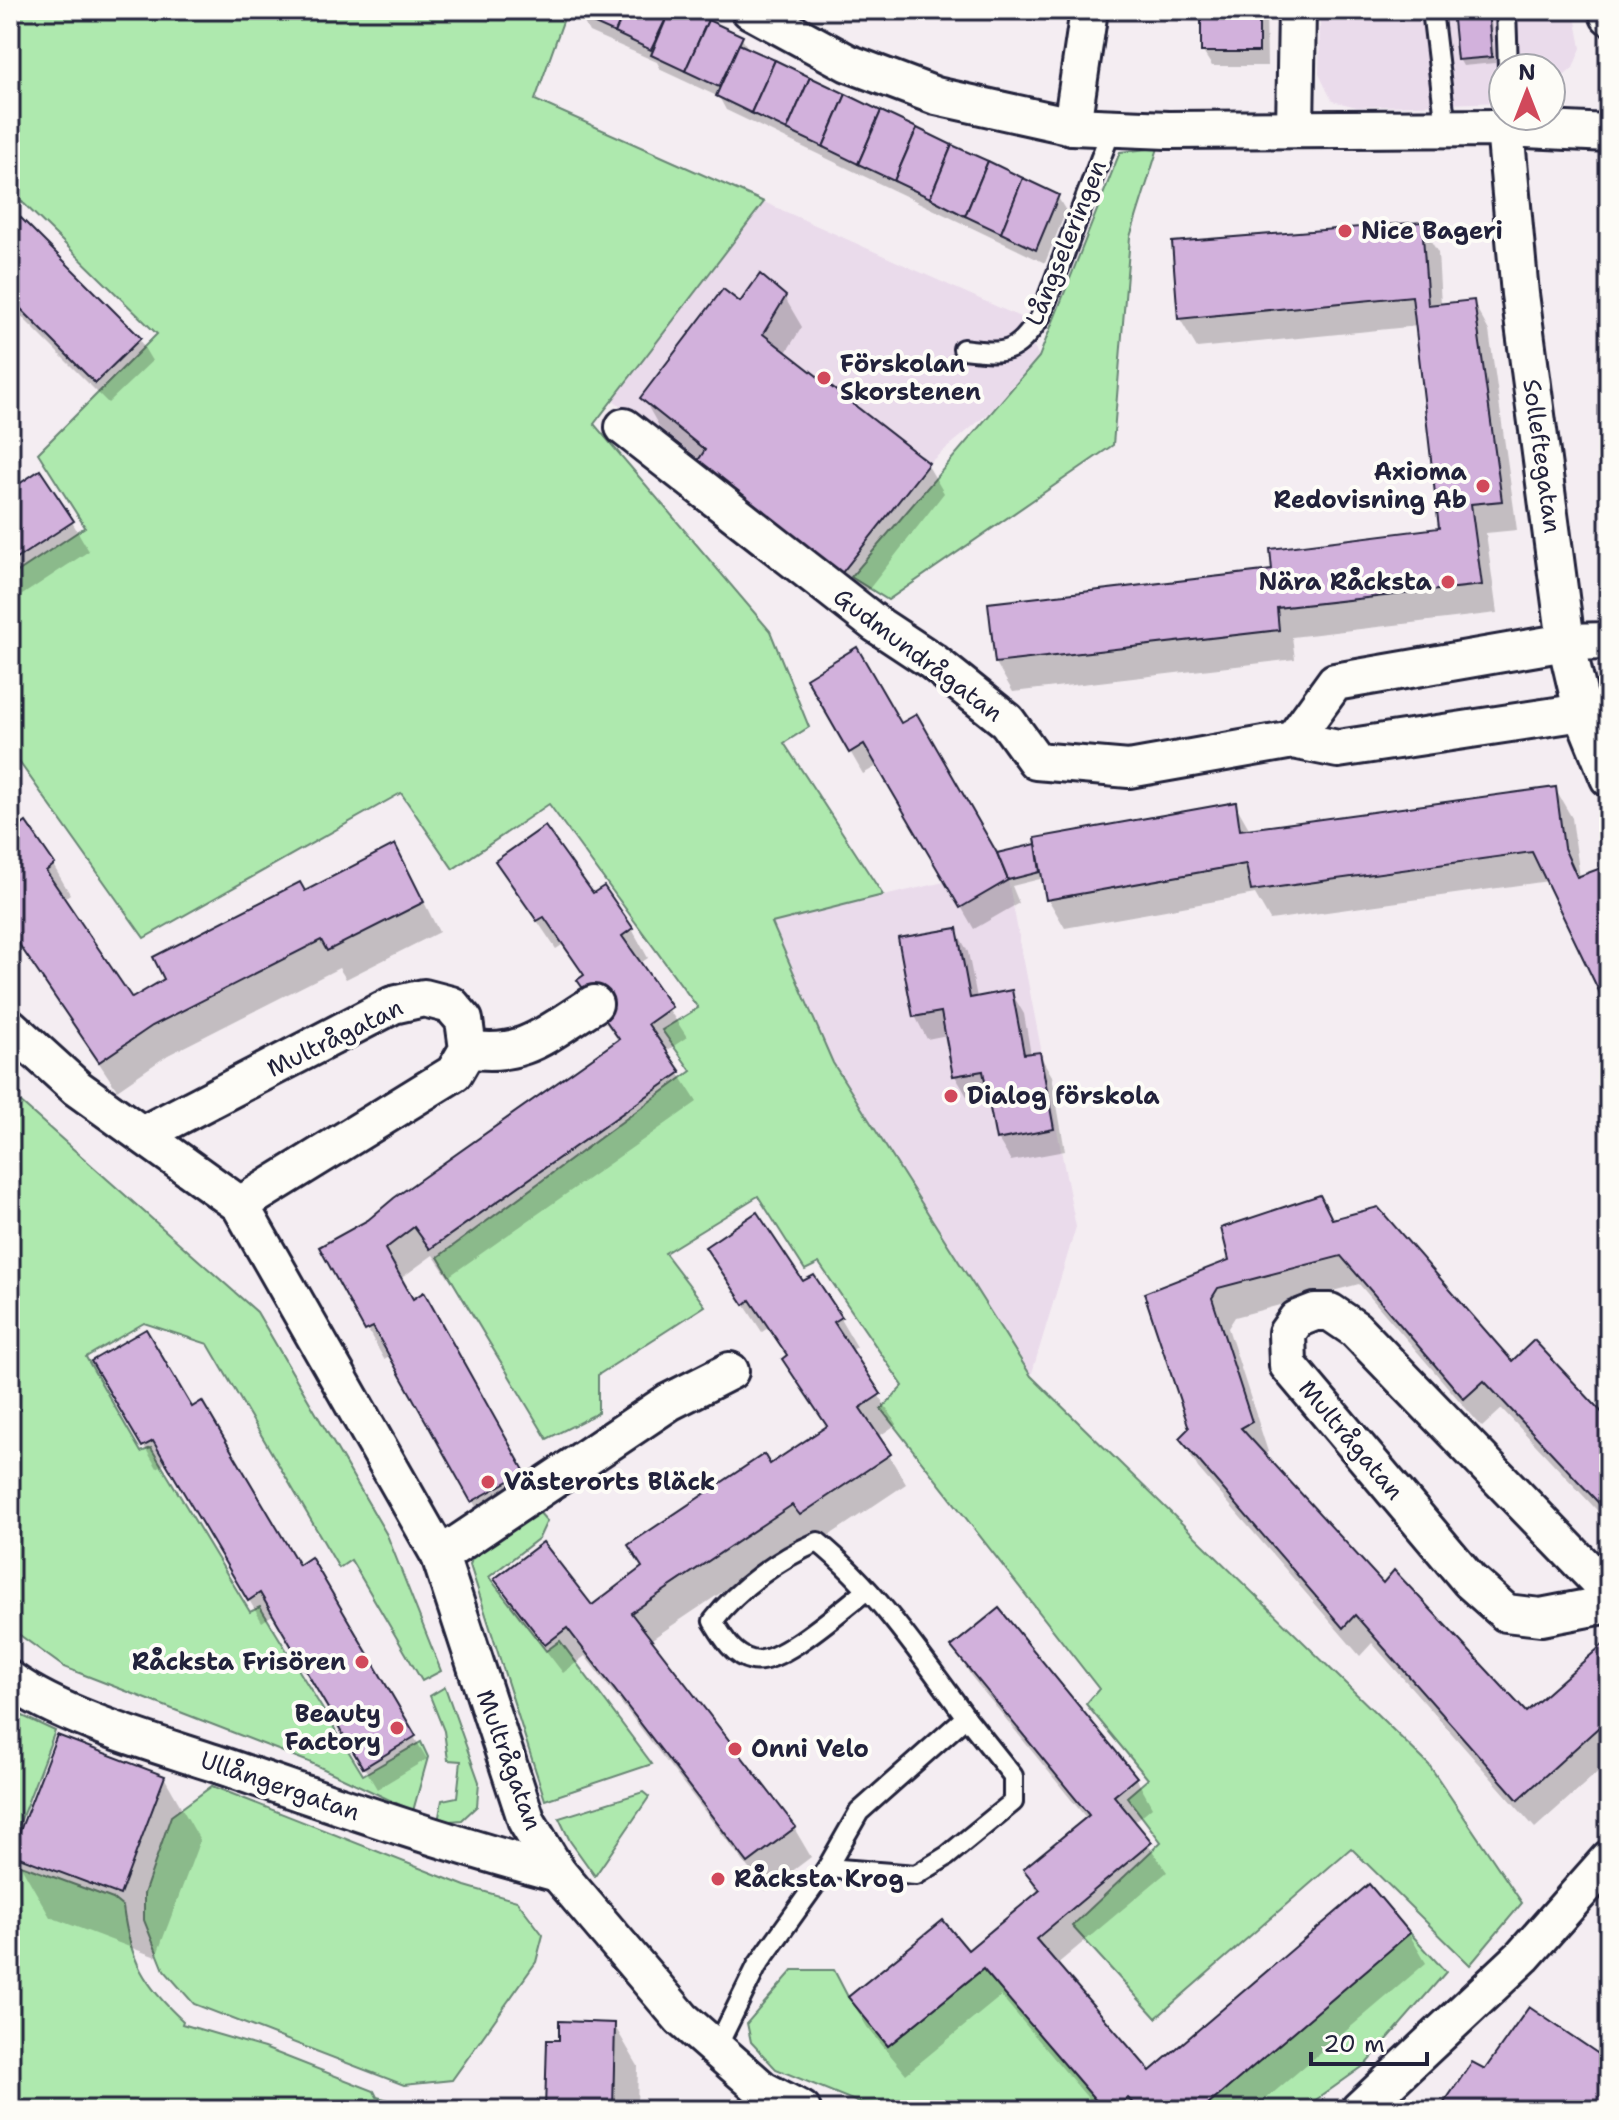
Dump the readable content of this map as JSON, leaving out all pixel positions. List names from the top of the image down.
{
  "streets": {
    "street": [
      "Långseleringen",
      "Solleftegatan",
      "Gudmundrågatan",
      "Multrågatan",
      "Ullångergatan"
    ]
  },
  "crossings": [
    ["Solleftegatan", "Gudmundrågatan"],
    ["Multrågatan", "Ullångergatan"]
  ],
  "places": [
    "Nice Bageri",
    "Förskolan Skorstenen",
    "Axioma Redovisning Ab",
    "Nära Råcksta",
    "Dialog förskola",
    "Västerorts Bläck",
    "Råcksta Frisören",
    "Beauty Factory",
    "Onni Velo",
    "Råcksta Krog"
  ],
  "scale_bar": "20 m",
  "north": "top"
}
